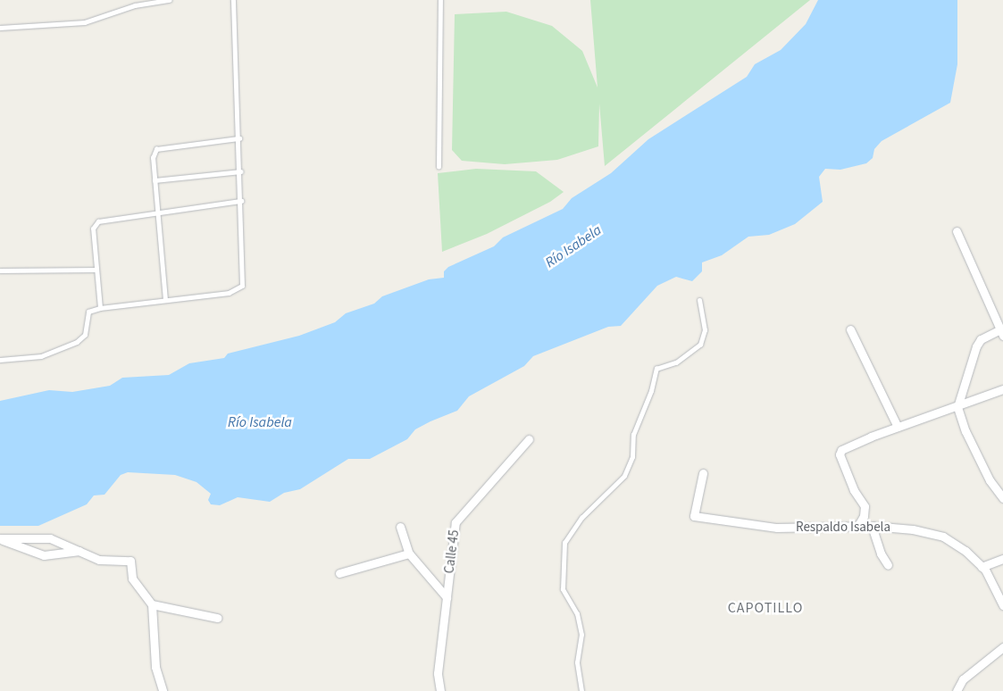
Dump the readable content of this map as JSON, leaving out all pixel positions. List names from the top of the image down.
{
  "streets": {
    "street": ["Respaldo Isabela", "Calle 45"]
  },
  "districts": ["CAPOTILLO"],
  "water": ["Río Isabela"]
}
